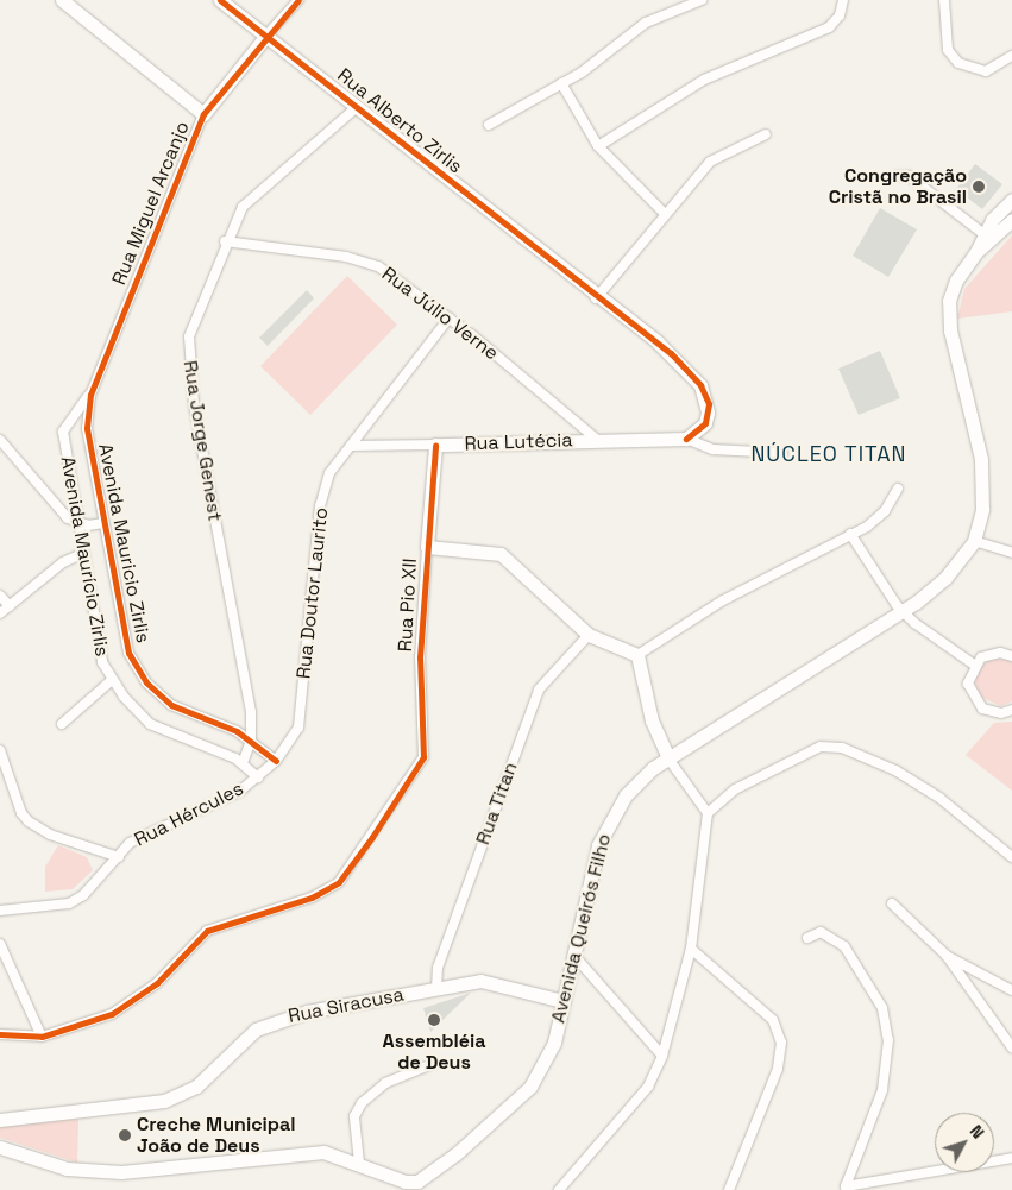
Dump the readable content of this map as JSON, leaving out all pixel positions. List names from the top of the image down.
{
  "streets": {
    "main road": [
      "Rua Alberto Zirlis",
      "Rua Miguel Arcanjo",
      "Rua Lutécia",
      "Rua Pio XII",
      "Avenida Queirós Filho",
      "Rua Siracusa"
    ],
    "street": [
      "Rua Júlio Verne",
      "Rua Jorge Genest",
      "Avenida Mauricio Zirlis",
      "Avenida Maurício Zirlis",
      "Rua Doutor Laurito",
      "Rua Titan",
      "Rua Hércules"
    ]
  },
  "crossings": [
    ["Rua Alberto Zirlis", "Rua Miguel Arcanjo"],
    ["Rua Alberto Zirlis", "Rua Jorge Genest"],
    ["Rua Alberto Zirlis", "Rua Lutécia"],
    ["Rua Miguel Arcanjo", "Avenida Mauricio Zirlis"],
    ["Rua Júlio Verne", "Rua Jorge Genest"],
    ["Rua Júlio Verne", "Rua Lutécia"],
    ["Rua Júlio Verne", "Rua Doutor Laurito"],
    ["Rua Jorge Genest", "Avenida Mauricio Zirlis"],
    ["Rua Jorge Genest", "Avenida Maurício Zirlis"],
    ["Rua Lutécia", "Rua Doutor Laurito"],
    ["Rua Lutécia", "Rua Pio XII"],
    ["Avenida Mauricio Zirlis", "Avenida Maurício Zirlis"],
    ["Avenida Mauricio Zirlis", "Rua Doutor Laurito"],
    ["Avenida Maurício Zirlis", "Rua Hércules"],
    ["Rua Titan", "Rua Siracusa"],
    ["Avenida Queirós Filho", "Rua Siracusa"]
  ],
  "districts": ["NÚCLEO TITAN"],
  "places": ["Congregação Cristã no Brasil", "Assembléia de Deus", "Creche Municipal João de Deus"],
  "north": "top right"
}
